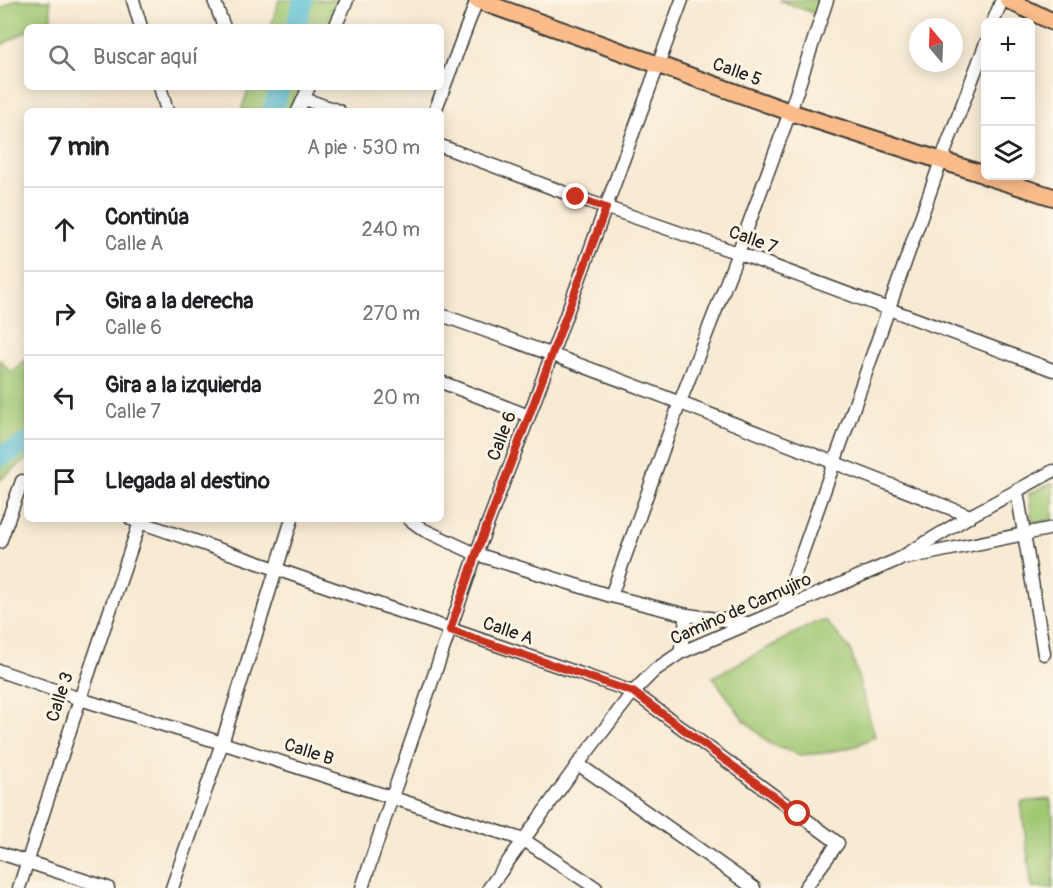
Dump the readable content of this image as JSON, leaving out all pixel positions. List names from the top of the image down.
{
  "streets": {
    "main road": ["Calle 5"],
    "street": [
      "Calle 7",
      "Calle 6",
      "Camino de Camujiro",
      "Calle A",
      "Calle 3",
      "Calle B"
    ]
  },
  "crossings": [
    ["Calle 5", "Calle 6"],
    ["Calle 7", "Calle 6"],
    ["Calle 6", "Calle A"],
    ["Calle 6", "Calle B"],
    ["Camino de Camujiro", "Calle A"],
    ["Camino de Camujiro", "Calle B"],
    ["Calle 3", "Calle B"]
  ],
  "north": "top",
  "page": {
    "map_buttons": ["+", "−"],
    "search": "Buscar aquí",
    "heading": ["7 min", "A pie · 530 m"],
    "list": [
      ["Continúa", "Calle A", "240 m"],
      ["Gira a la derecha", "Calle 6", "270 m"],
      ["Gira a la izquierda", "Calle 7", "20 m"],
      "Llegada al destino"
    ]
  }
}
